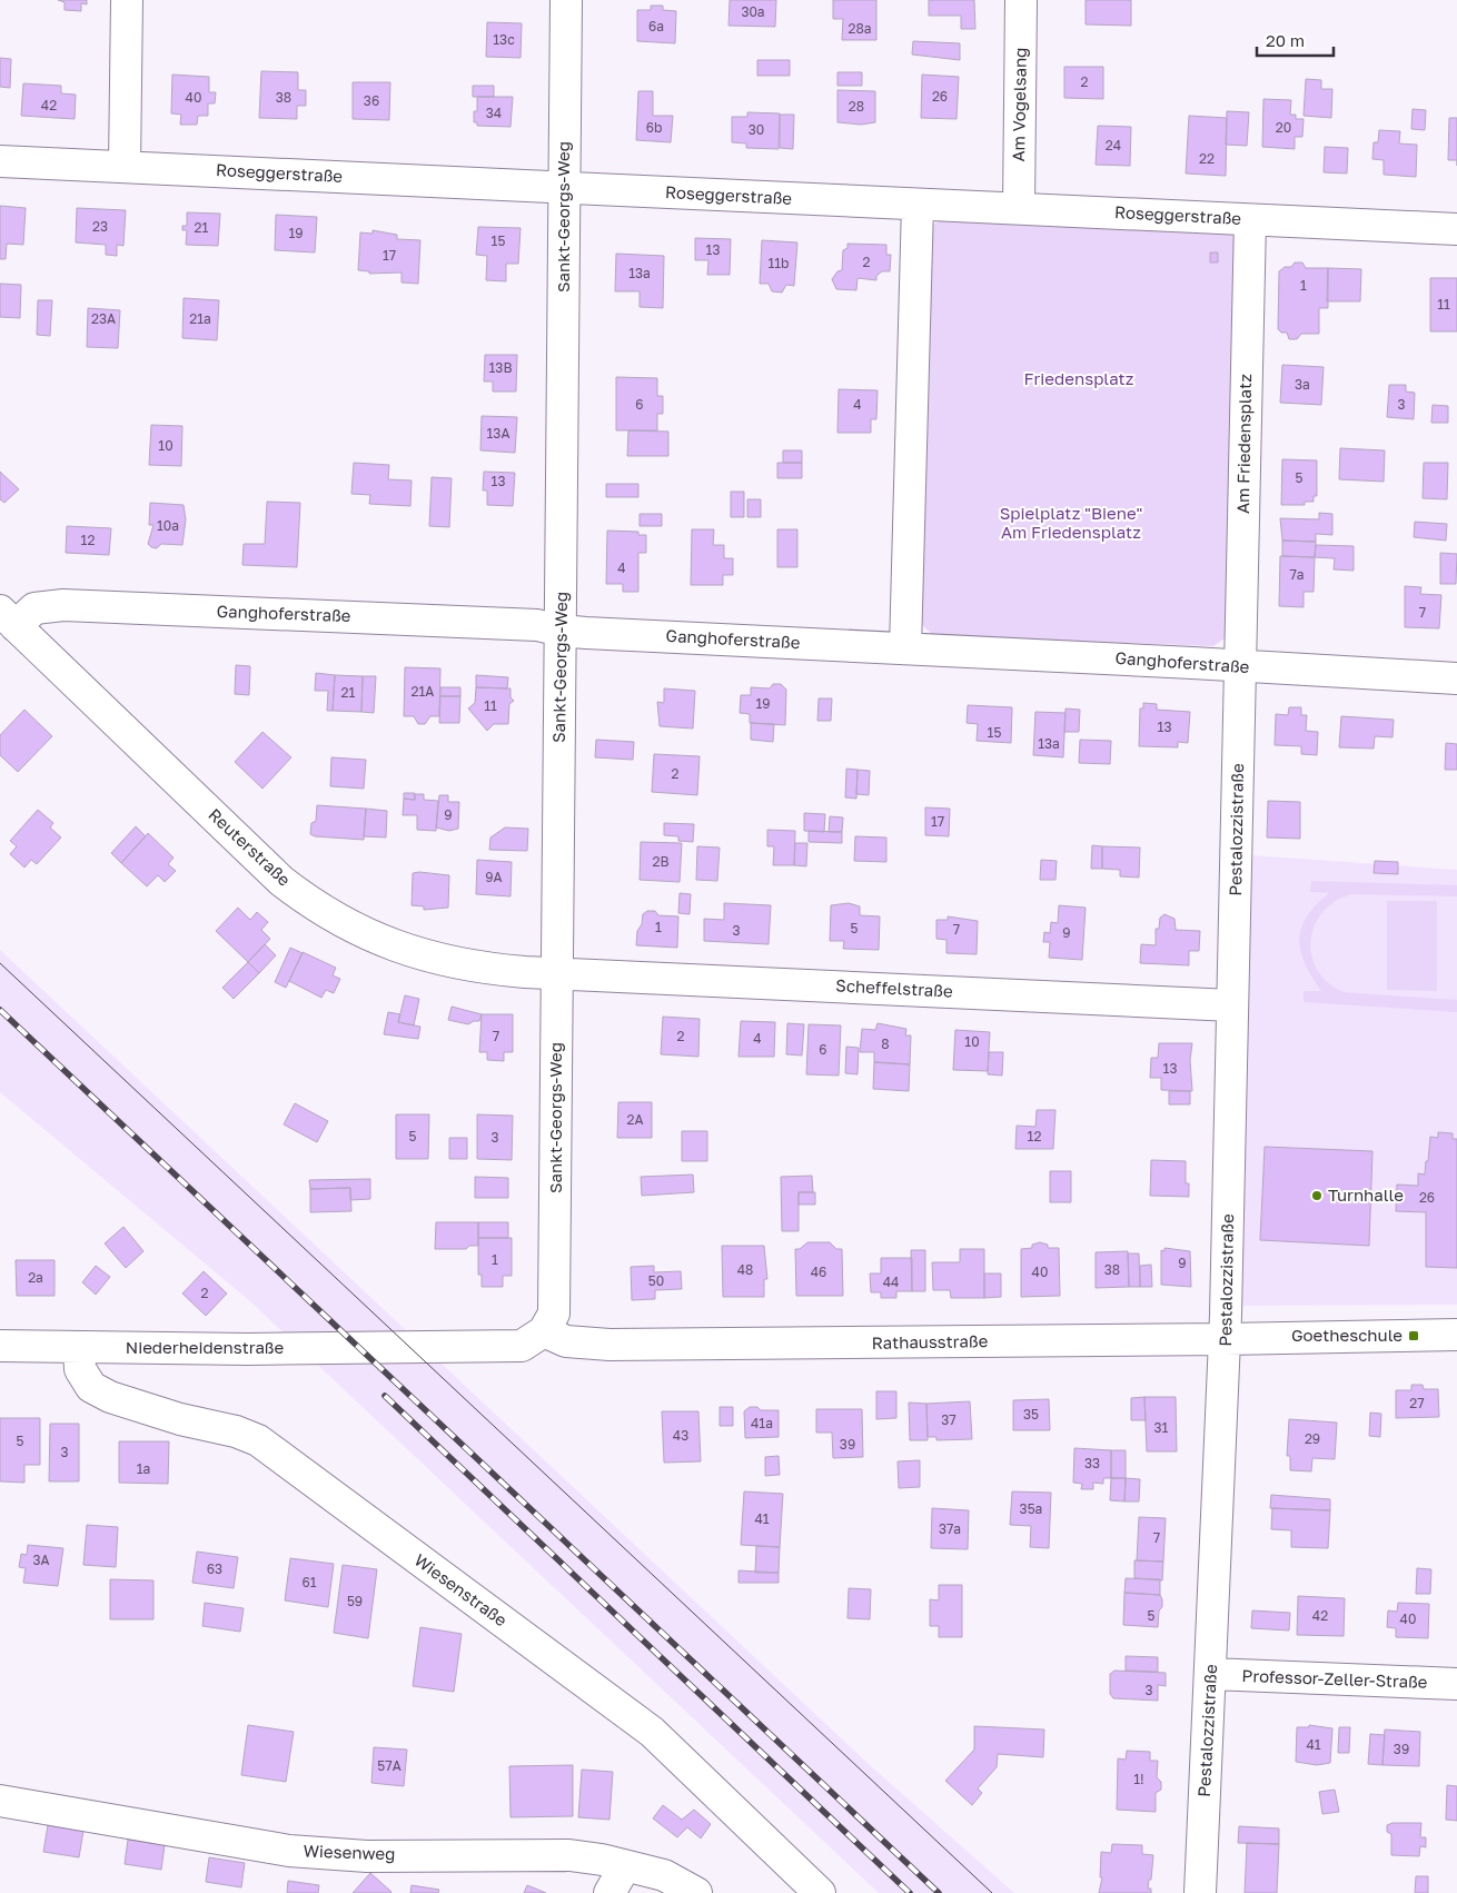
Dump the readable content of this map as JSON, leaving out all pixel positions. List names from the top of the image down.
{
  "streets": {
    "street": [
      "Am Vogelsang",
      "Roseggerstraße",
      "Sankt-Georgs-Weg",
      "Am Friedensplatz",
      "Ganghoferstraße",
      "Pestalozzistraße",
      "Reuterstraße",
      "Scheffelstraße",
      "Rathausstraße",
      "Niederheidenstraße",
      "Wiesenstraße",
      "Professor-Zeller-Straße",
      "Wiesenweg"
    ]
  },
  "crossings": [
    ["Am Vogelsang", "Roseggerstraße"],
    ["Roseggerstraße", "Sankt-Georgs-Weg"],
    ["Roseggerstraße", "Am Friedensplatz"],
    ["Sankt-Georgs-Weg", "Ganghoferstraße"],
    ["Sankt-Georgs-Weg", "Reuterstraße"],
    ["Sankt-Georgs-Weg", "Scheffelstraße"],
    ["Sankt-Georgs-Weg", "Rathausstraße"],
    ["Sankt-Georgs-Weg", "Niederheidenstraße"],
    ["Am Friedensplatz", "Ganghoferstraße"],
    ["Am Friedensplatz", "Pestalozzistraße"],
    ["Ganghoferstraße", "Pestalozzistraße"],
    ["Ganghoferstraße", "Reuterstraße"],
    ["Pestalozzistraße", "Scheffelstraße"],
    ["Pestalozzistraße", "Rathausstraße"],
    ["Pestalozzistraße", "Professor-Zeller-Straße"],
    ["Reuterstraße", "Scheffelstraße"],
    ["Rathausstraße", "Niederheidenstraße"],
    ["Niederheidenstraße", "Wiesenstraße"]
  ],
  "parks": ["Friedensplatz", "Spielplatz \"Biene\" Am Friedensplatz"],
  "places": {
    "other": ["Turnhalle"],
    "transit": ["Goetheschule"]
  },
  "house_numbers": [
    "30a",
    "6a",
    "28a",
    "13c",
    "2",
    "26",
    "40",
    "38",
    "36",
    "42",
    "28",
    "34",
    "6b",
    "20",
    "30",
    "24",
    "22",
    "23",
    "21",
    "19",
    "15",
    "13",
    "17",
    "2",
    "11b",
    "13a",
    "1",
    "11",
    "23A",
    "21a",
    "13B",
    "3a",
    "6",
    "4",
    "3",
    "13A",
    "10",
    "5",
    "13",
    "10a",
    "12",
    "4",
    "7a",
    "7",
    "21A",
    "21",
    "19",
    "11",
    "13",
    "15",
    "13a",
    "2",
    "9",
    "17",
    "2B",
    "9A",
    "1",
    "5",
    "7",
    "3",
    "9",
    "7",
    "2",
    "4",
    "10",
    "8",
    "6",
    "13",
    "2A",
    "5",
    "12",
    "3",
    "26",
    "1",
    "9",
    "48",
    "38",
    "46",
    "40",
    "2a",
    "50",
    "44",
    "2",
    "27",
    "35",
    "37",
    "41a",
    "31",
    "43",
    "29",
    "5",
    "39",
    "3",
    "33",
    "1a",
    "35a",
    "41",
    "37a",
    "7",
    "3A",
    "63",
    "61",
    "59",
    "5",
    "42",
    "40",
    "3",
    "41",
    "39",
    "57A",
    "1!"
  ],
  "scale_bar": "20 m"
}
